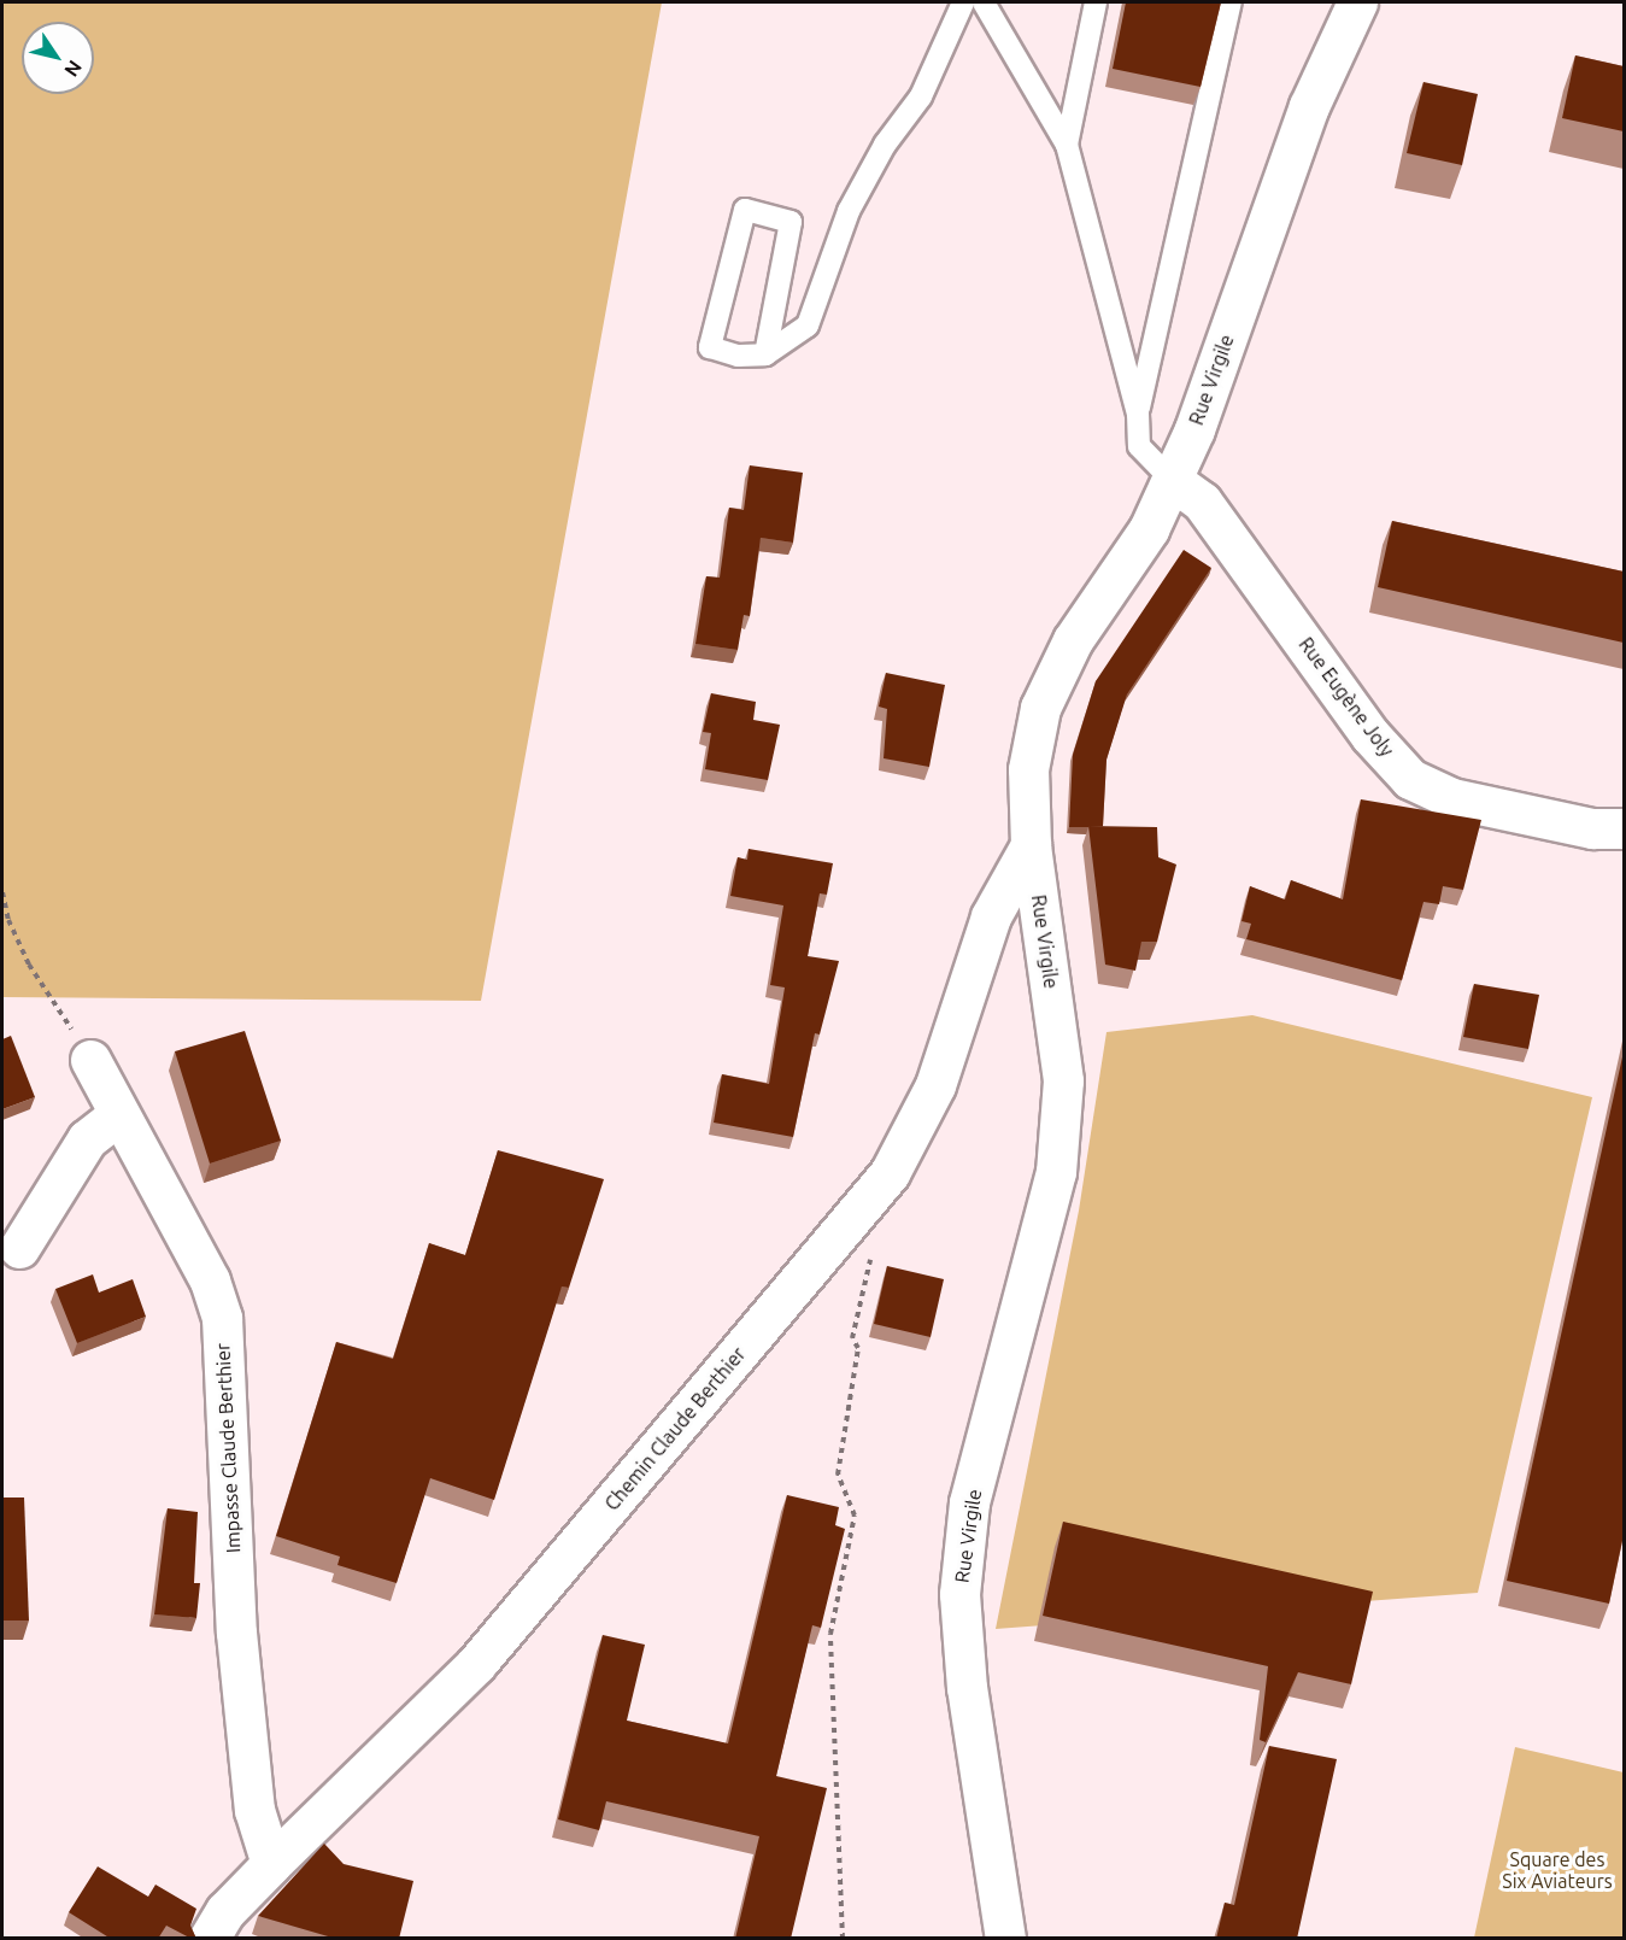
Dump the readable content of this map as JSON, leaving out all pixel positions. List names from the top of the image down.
{
  "streets": {
    "street": [
      "Rue Virgile",
      "Rue Eugène Joly",
      "Chemin Claude Berthier",
      "Impasse Claude Berthier"
    ]
  },
  "crossings": [
    ["Rue Virgile", "Rue Eugène Joly"],
    ["Rue Virgile", "Chemin Claude Berthier"],
    ["Chemin Claude Berthier", "Impasse Claude Berthier"]
  ],
  "parks": ["Square des Six Aviateurs"],
  "north": "bottom right"
}
